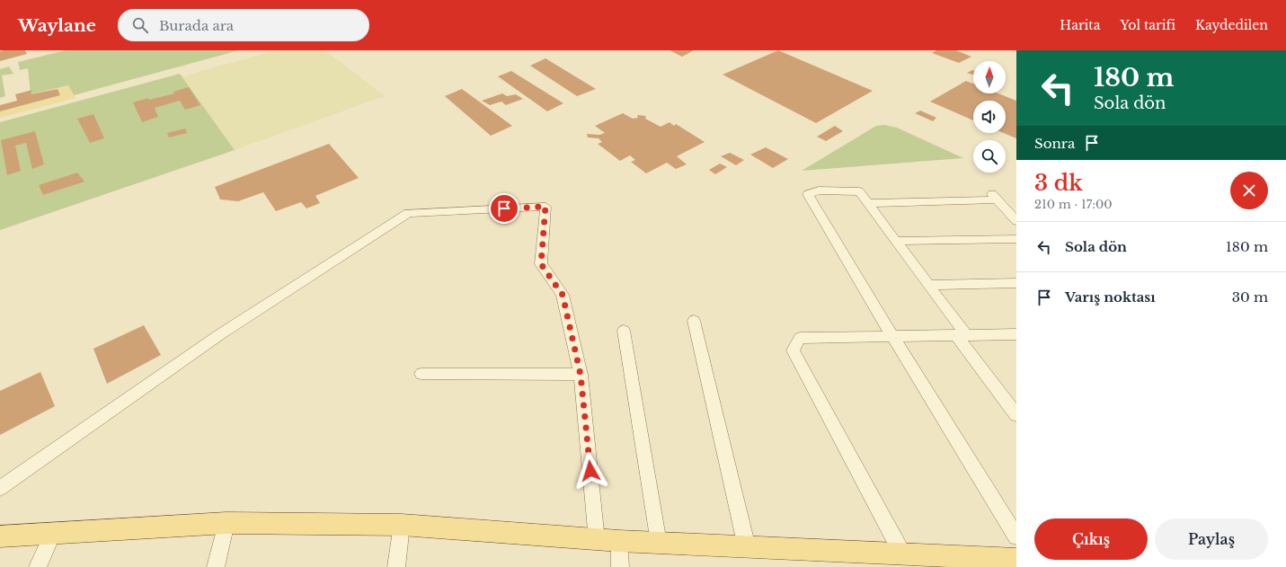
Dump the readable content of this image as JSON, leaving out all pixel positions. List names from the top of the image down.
{
  "north": "top",
  "page": {
    "header": "Waylane",
    "search": "Burada ara",
    "nav": ["Harita", "Yol tarifi", "Kaydedilen"],
    "turn": ["180 m", "Sola dön"],
    "then": "Sonra",
    "heading": ["3 dk", "210 m · 17:00"],
    "list": [
      {
        "name": "Sola dön",
        "value": "180 m"
      },
      {
        "name": "Varış noktası",
        "value": "30 m"
      }
    ],
    "buttons": ["Çıkış", "Paylaş"]
  }
}
